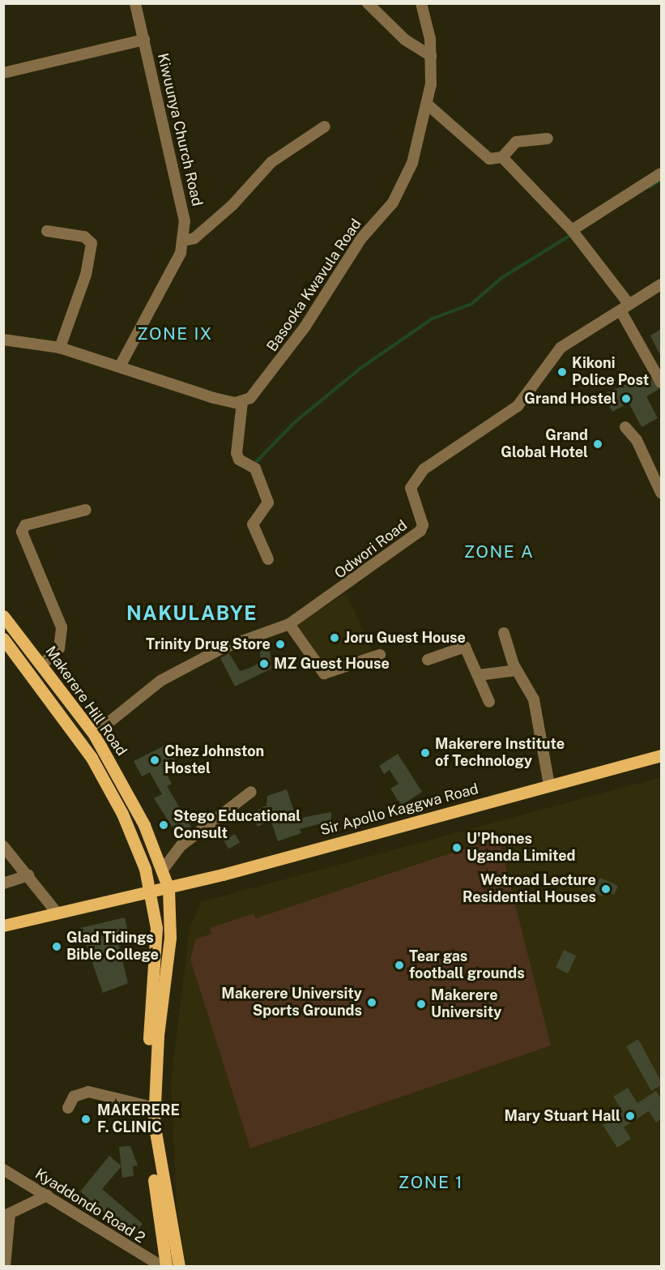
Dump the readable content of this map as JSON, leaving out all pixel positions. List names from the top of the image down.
{
  "streets": {
    "main road": ["Makerere Hill Road", "Sir Apollo Kaggwa Road"],
    "street": [
      "Kiwuunya Church Road",
      "Basooka Kwavula Road",
      "Odwori Road",
      "Kyaddondo Road 2"
    ]
  },
  "crossings": [
    ["Odwori Road", "Makerere Hill Road"],
    ["Makerere Hill Road", "Sir Apollo Kaggwa Road"]
  ],
  "districts": [
    "ZONE IX",
    "ZONE A",
    "NAKULABYE",
    "ZONE 1"
  ],
  "places": [
    "Kikoni Police Post",
    "Grand Hostel",
    "Grand Global Hotel",
    "Joru Guest House",
    "Trinity Drug Store",
    "MZ Guest House",
    "Makerere Institute of Technology",
    "Chez Johnston Hostel",
    "Stego Educational Consult",
    "U'Phones Uganda Limited",
    "Wetroad Lecture Residential Houses",
    "Glad Tidings Bible College",
    "Tear gas football grounds",
    "Makerere University Sports Grounds",
    "Makerere University",
    "Mary Stuart Hall",
    "MAKERERE F. CLINIC"
  ]
}
